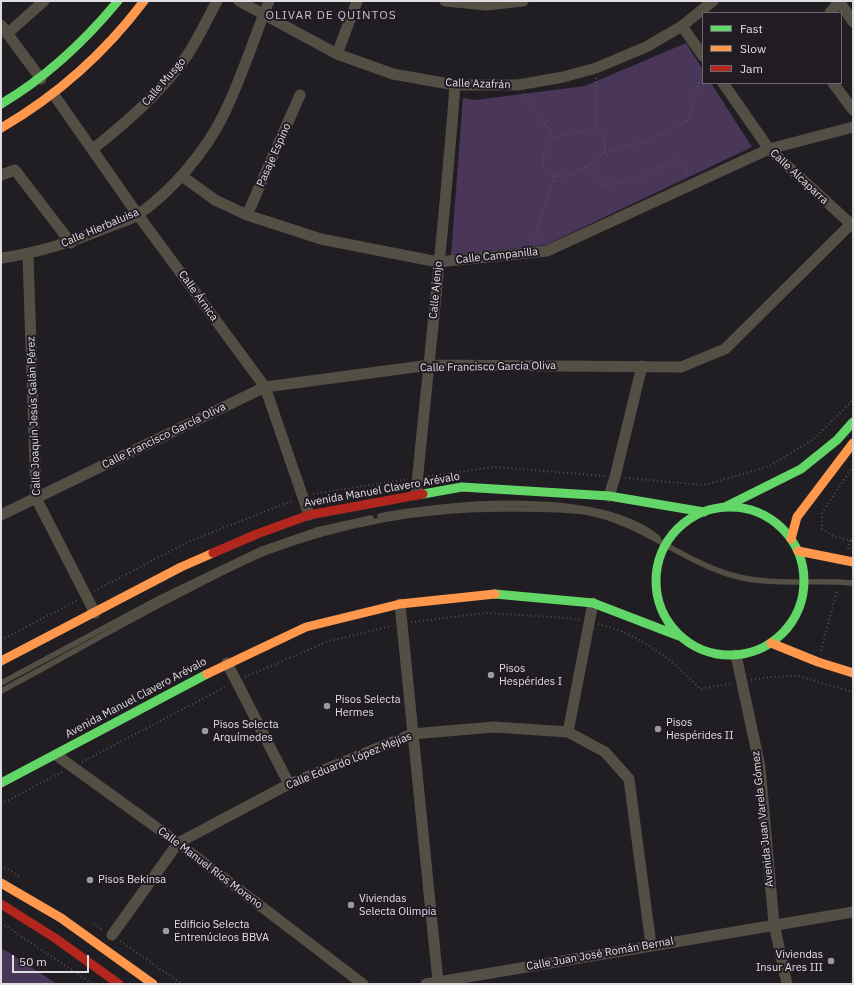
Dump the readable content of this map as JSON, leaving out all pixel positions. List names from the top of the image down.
{
  "streets": {
    "main road": ["Avenida Manuel Clavero Arévalo"],
    "street": [
      "Calle Musgo",
      "Calle Azafrán",
      "Pasaje Espino",
      "Calle Alcaparra",
      "Calle Hierbaluisa",
      "Calle Campanilla",
      "Calle Ajenjo",
      "Calle Árnica",
      "Calle Francisco García Oliva",
      "Calle Joaquín Jesús Galán Pérez",
      "Calle Eduardo López Mejías",
      "Avenida Juan Varela Gómez",
      "Calle Manuel Ríos Moreno",
      "Calle Juan José Román Bernal"
    ]
  },
  "crossings": [
    ["Calle Musgo", "Calle Árnica"],
    ["Calle Azafrán", "Calle Hierbaluisa"],
    ["Calle Azafrán", "Calle Ajenjo"],
    ["Pasaje Espino", "Calle Campanilla"],
    ["Calle Alcaparra", "Calle Campanilla"],
    ["Calle Alcaparra", "Calle Francisco García Oliva"],
    ["Calle Hierbaluisa", "Calle Campanilla"],
    ["Calle Hierbaluisa", "Calle Árnica"],
    ["Calle Hierbaluisa", "Calle Joaquín Jesús Galán Pérez"],
    ["Calle Campanilla", "Calle Ajenjo"],
    ["Calle Ajenjo", "Calle Francisco García Oliva"],
    ["Calle Ajenjo", "Avenida Manuel Clavero Arévalo"],
    ["Calle Árnica", "Calle Francisco García Oliva"],
    ["Calle Árnica", "Avenida Manuel Clavero Arévalo"],
    ["Calle Francisco García Oliva", "Calle Joaquín Jesús Galán Pérez"],
    ["Calle Joaquín Jesús Galán Pérez", "Avenida Manuel Clavero Arévalo"],
    ["Avenida Manuel Clavero Arévalo", "Calle Manuel Ríos Moreno"],
    ["Calle Eduardo López Mejías", "Calle Manuel Ríos Moreno"],
    ["Calle Eduardo López Mejías", "Calle Juan José Román Bernal"],
    ["Avenida Juan Varela Gómez", "Calle Juan José Román Bernal"]
  ],
  "districts": ["OLIVAR DE QUINTOS"],
  "places": [
    "Pisos Hespérides I",
    "Pisos Selecta Hermes",
    "Pisos Hespérides II",
    "Pisos Selecta Arquímedes",
    "Pisos Bekinsa",
    "Viviendas Selecta Olimpia",
    "Edificio Selecta Entrenúcleos BBVA",
    "Viviendas Insur Ares III"
  ],
  "legend": ["Fast", "Slow", "Jam"],
  "scale_bar": "50 m"
}
